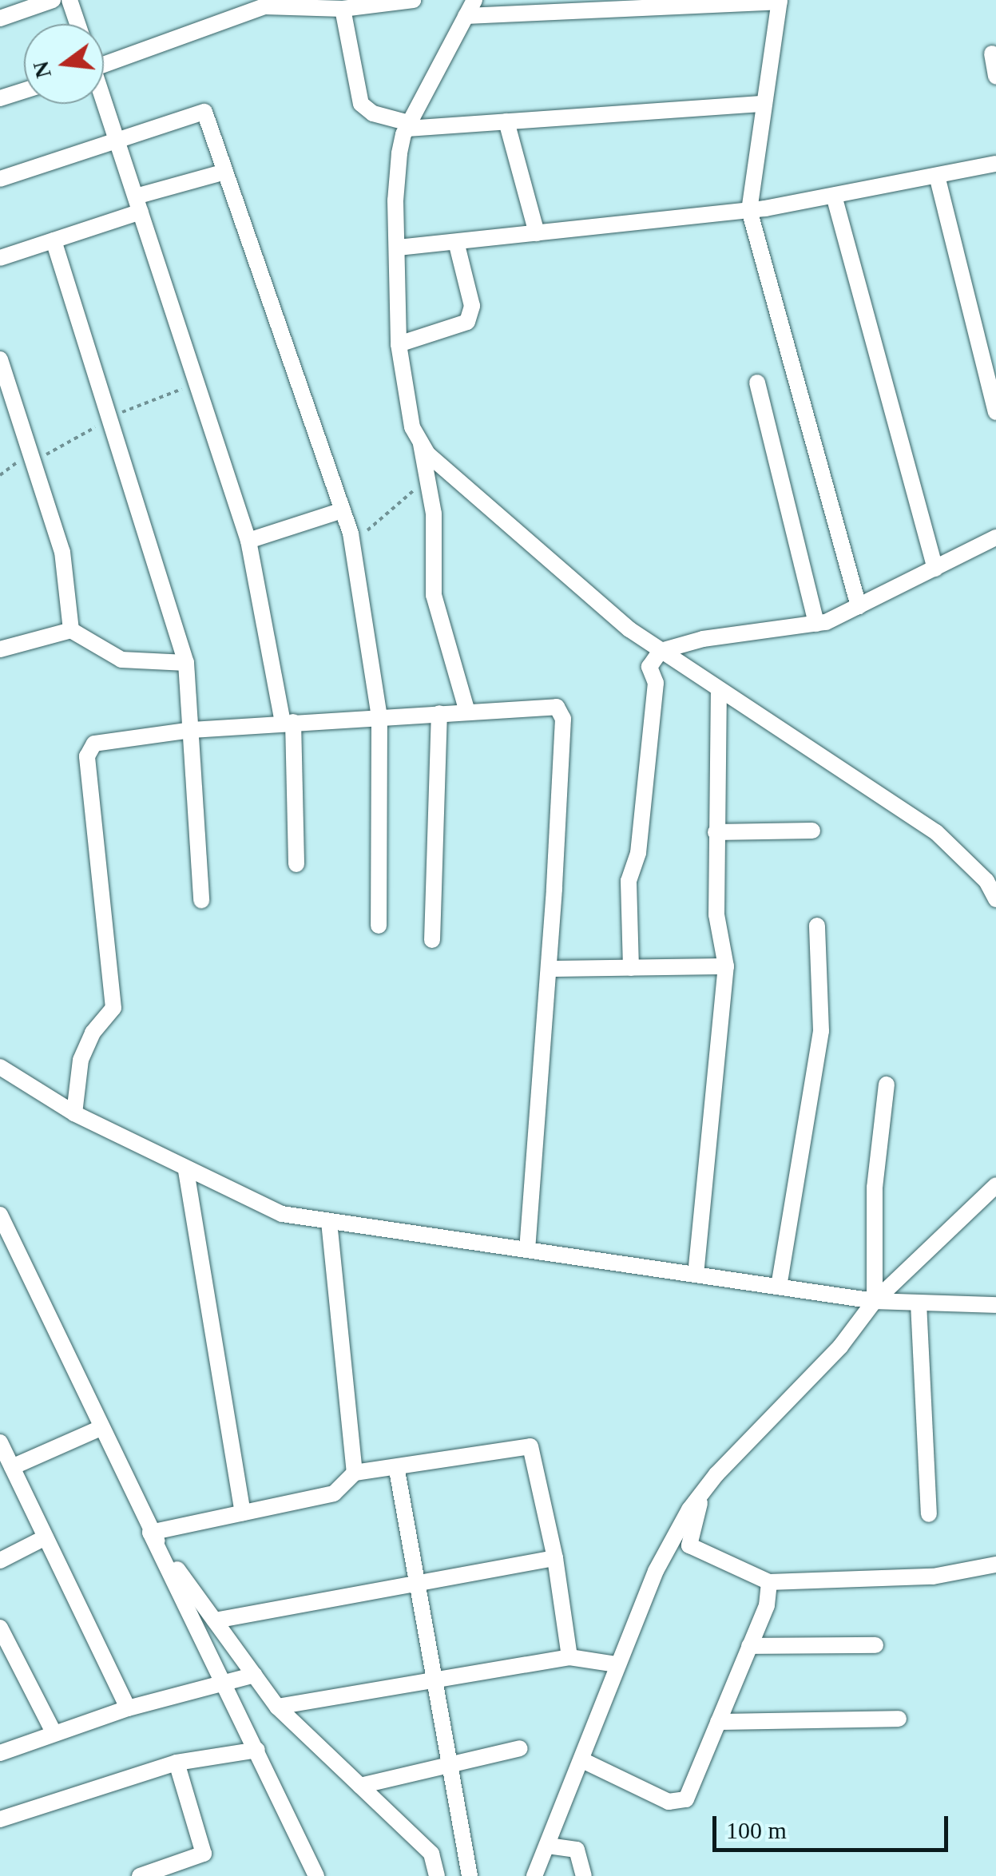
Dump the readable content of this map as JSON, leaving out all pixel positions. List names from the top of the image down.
{
  "scale_bar": "100 m",
  "north": "left"
}
